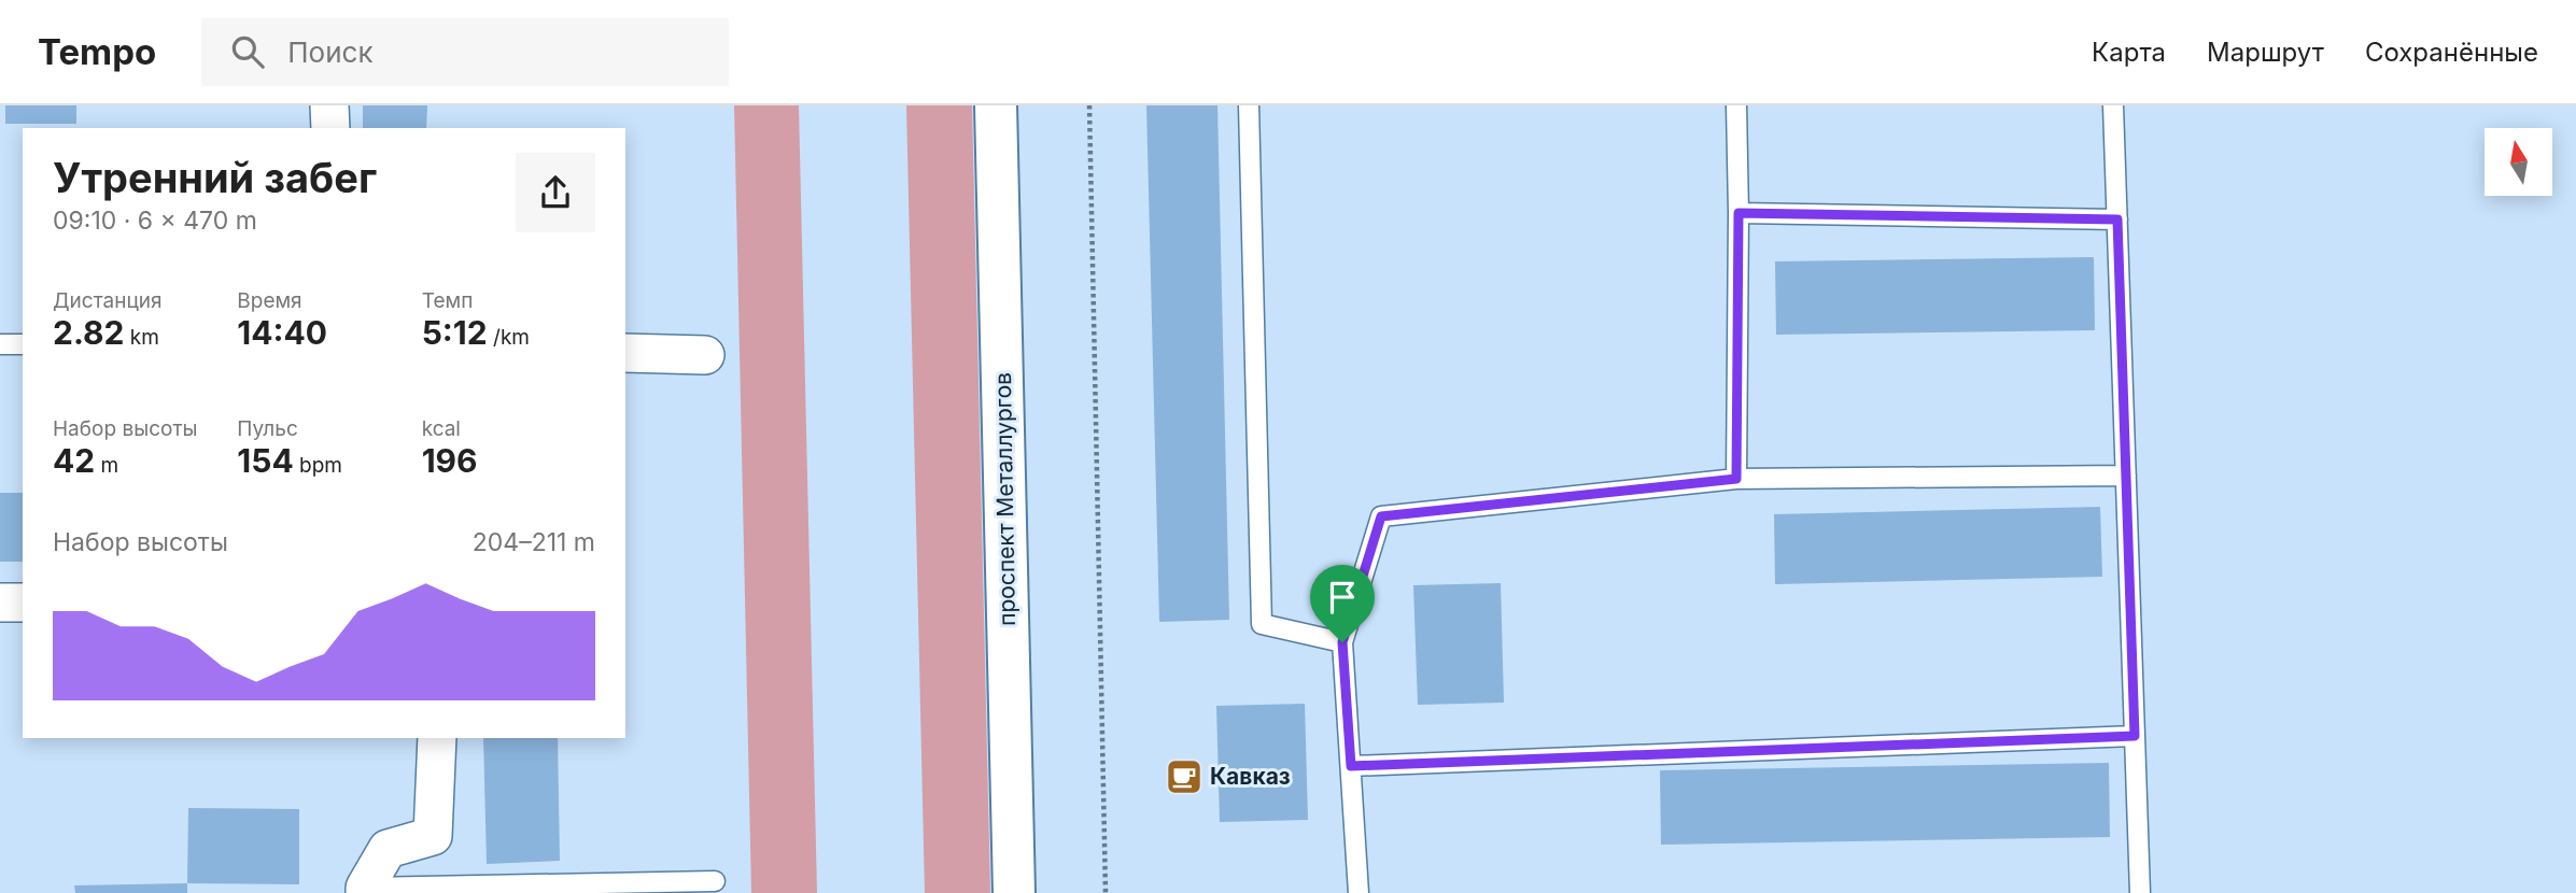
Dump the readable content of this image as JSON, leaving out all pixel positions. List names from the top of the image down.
{
  "streets": {
    "main road": ["проспект Металлургов"]
  },
  "places": {
    "cafe": ["Кавказ"]
  },
  "north": "top",
  "page": {
    "header": "Tempo",
    "search": "Поиск",
    "nav": ["Карта", "Маршрут", "Сохранённые"],
    "heading": ["Утренний забег", "09:10 · 6 × 470 m"],
    "stats": [
      ["Дистанция", "2.82 km"],
      ["Время", "14:40"],
      ["Темп", "5:12 /km"],
      ["Набор высоты", "42 m"],
      ["Пульс", "154 bpm"],
      ["kcal", "196"]
    ],
    "chart": ["Набор высоты", "204–211 m"]
  }
}
